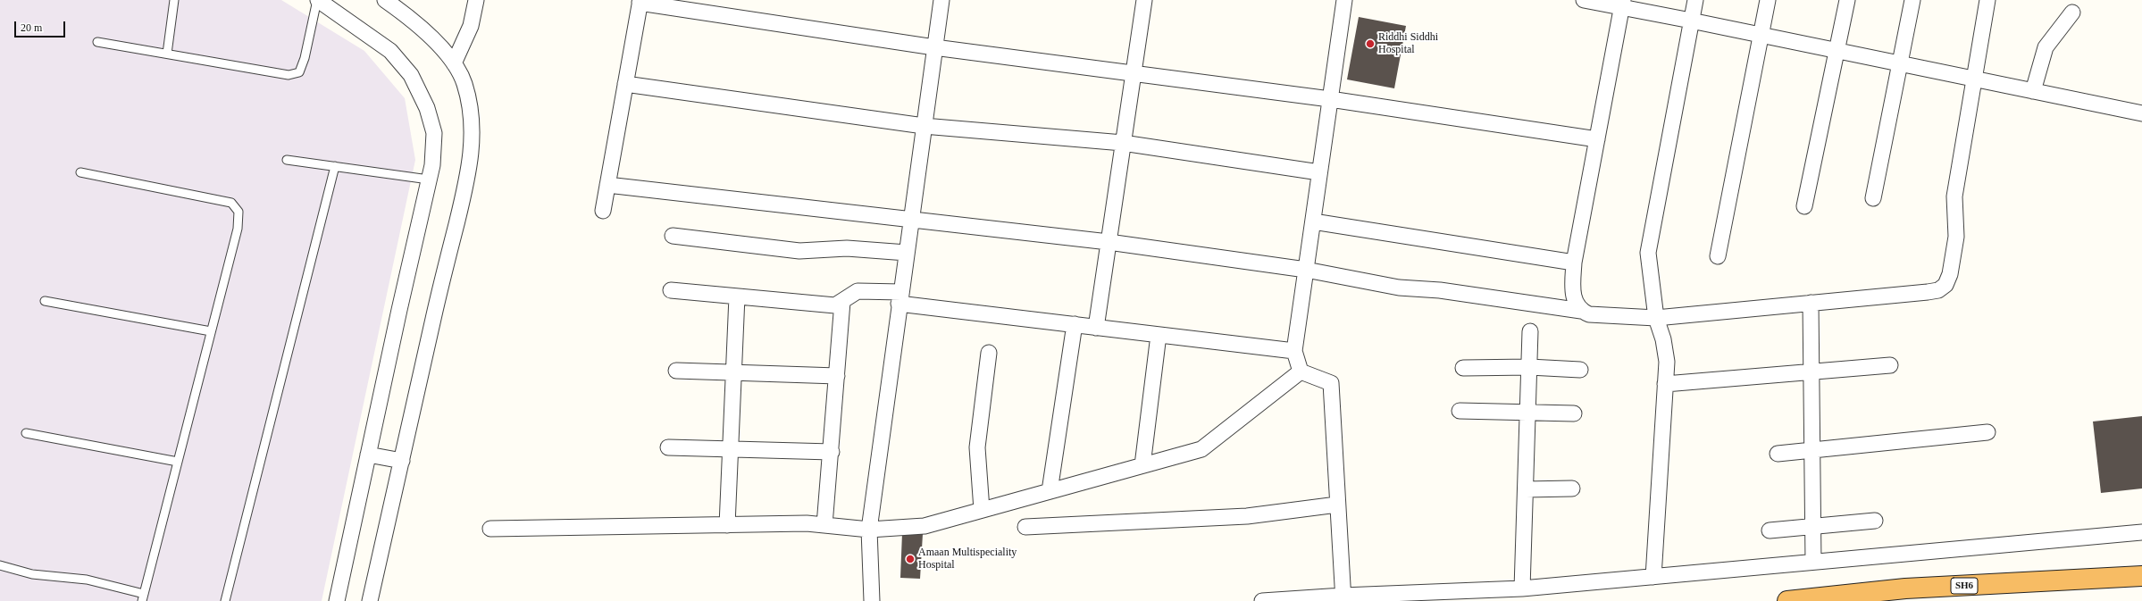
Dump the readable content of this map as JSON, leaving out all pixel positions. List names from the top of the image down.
{
  "streets": {
    "highway": ["SH6"]
  },
  "places": ["Riddhi Siddhi Hospital", "Amaan Multispeciality Hospital"],
  "scale_bar": "20 m"
}
